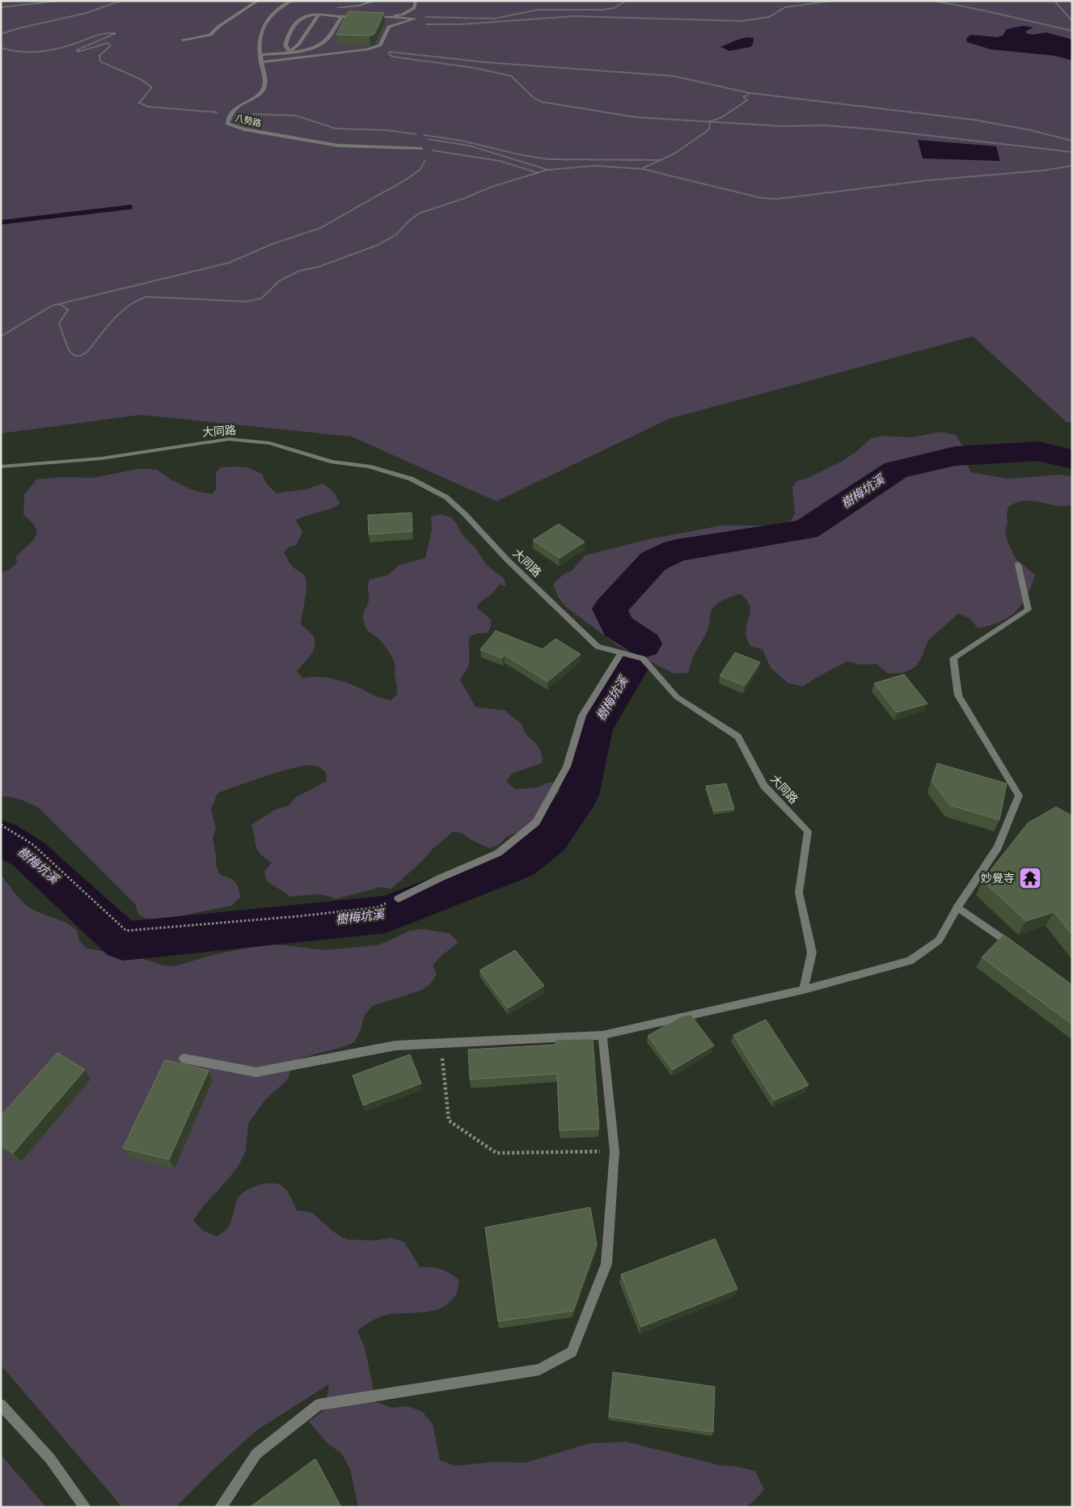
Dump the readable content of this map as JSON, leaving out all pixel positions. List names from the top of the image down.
{
  "streets": {
    "street": ["八勢路", "大同路"]
  },
  "water": ["樹梅坑溪"],
  "places": {
    "temple": ["妙覺寺"]
  }
}
